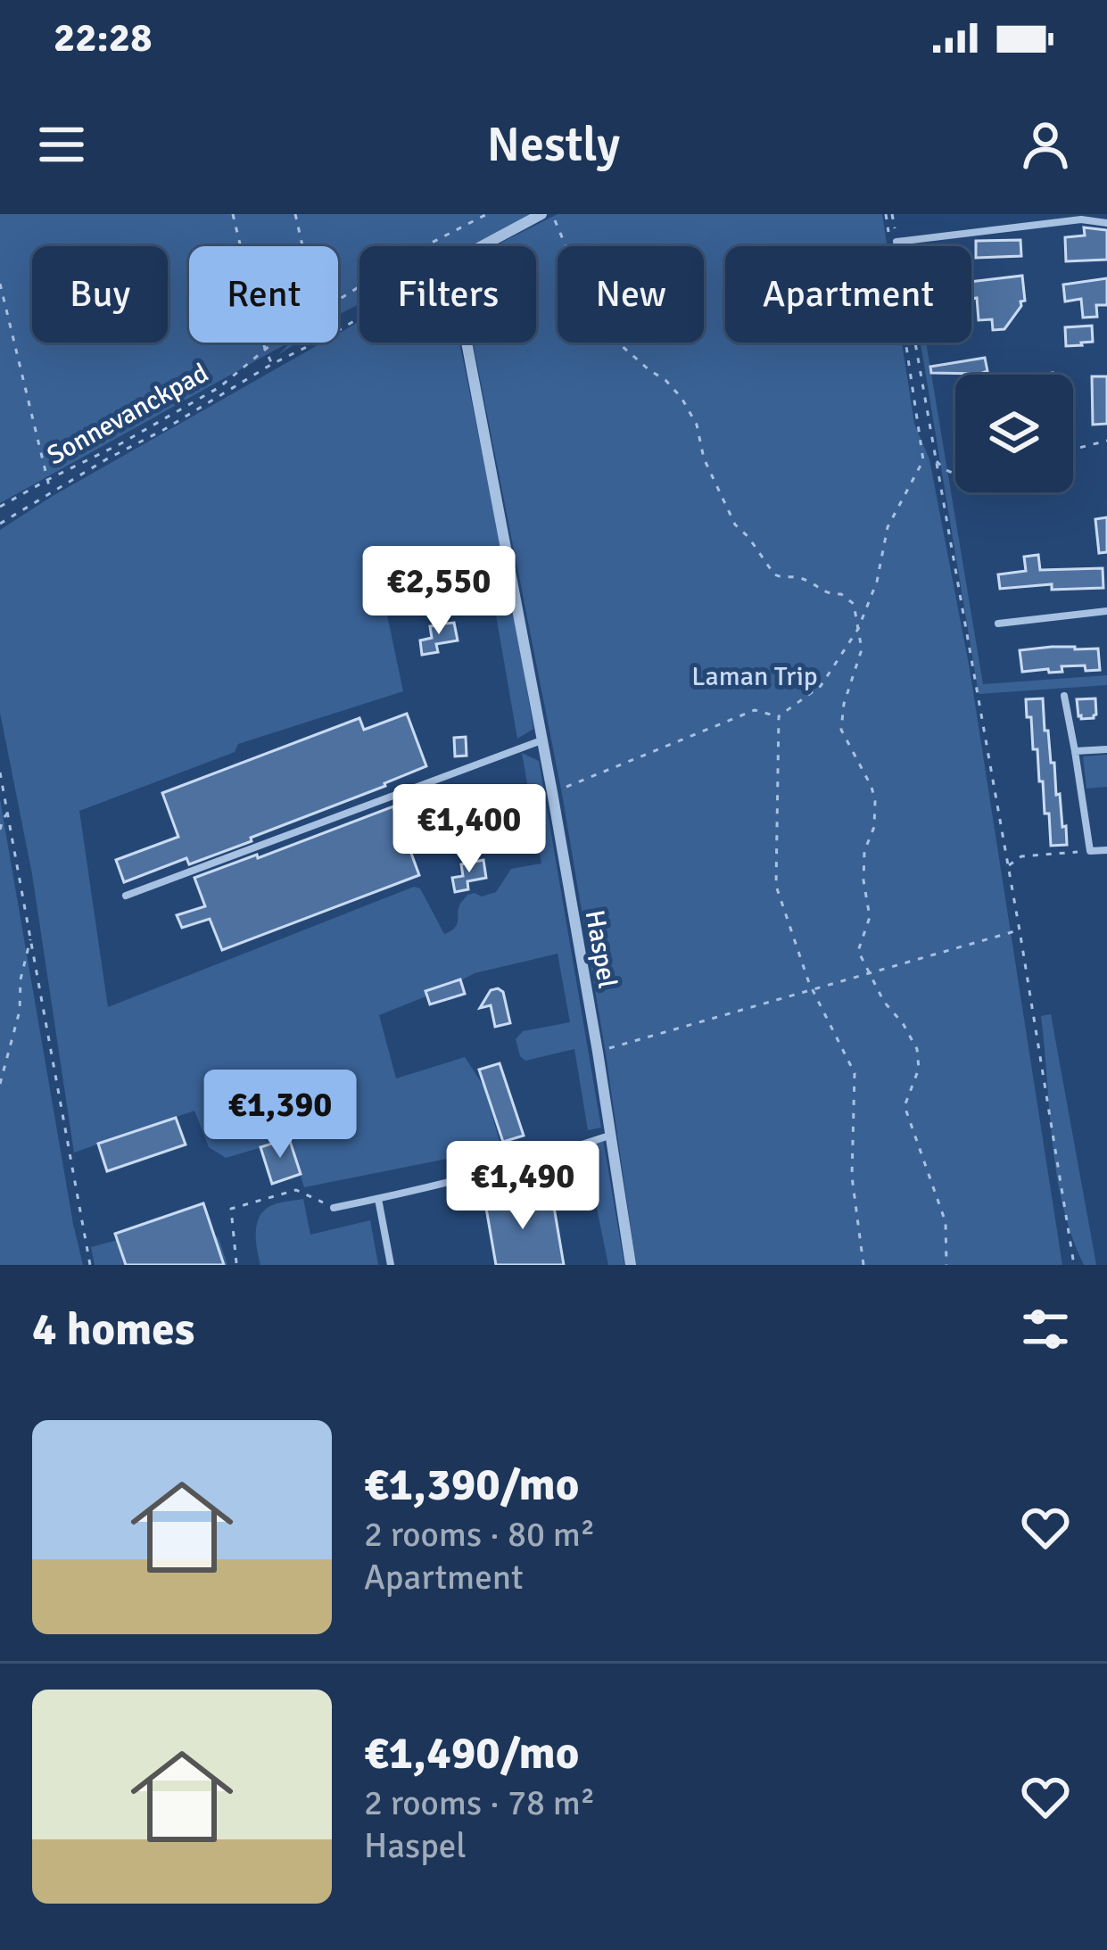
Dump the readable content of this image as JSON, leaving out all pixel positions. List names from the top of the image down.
{
  "streets": {
    "street": ["Haspel"],
    "path": ["Sonnevanckpad"]
  },
  "parks": ["Laman Trip"],
  "page": {
    "status": "22:28",
    "header": "Nestly",
    "chip": [
      "Buy",
      "Rent",
      "Filters",
      "New",
      "Apartment"
    ],
    "price": [
      "€2,550",
      "€1,400",
      "€1,390",
      "€1,490"
    ],
    "heading": "4 homes",
    "list": [
      {
        "name": "€1,390/mo",
        "note": "2 rooms · 80 m² · Apartment"
      },
      {
        "name": "€1,490/mo",
        "note": "2 rooms · 78 m² · Haspel"
      }
    ]
  }
}
